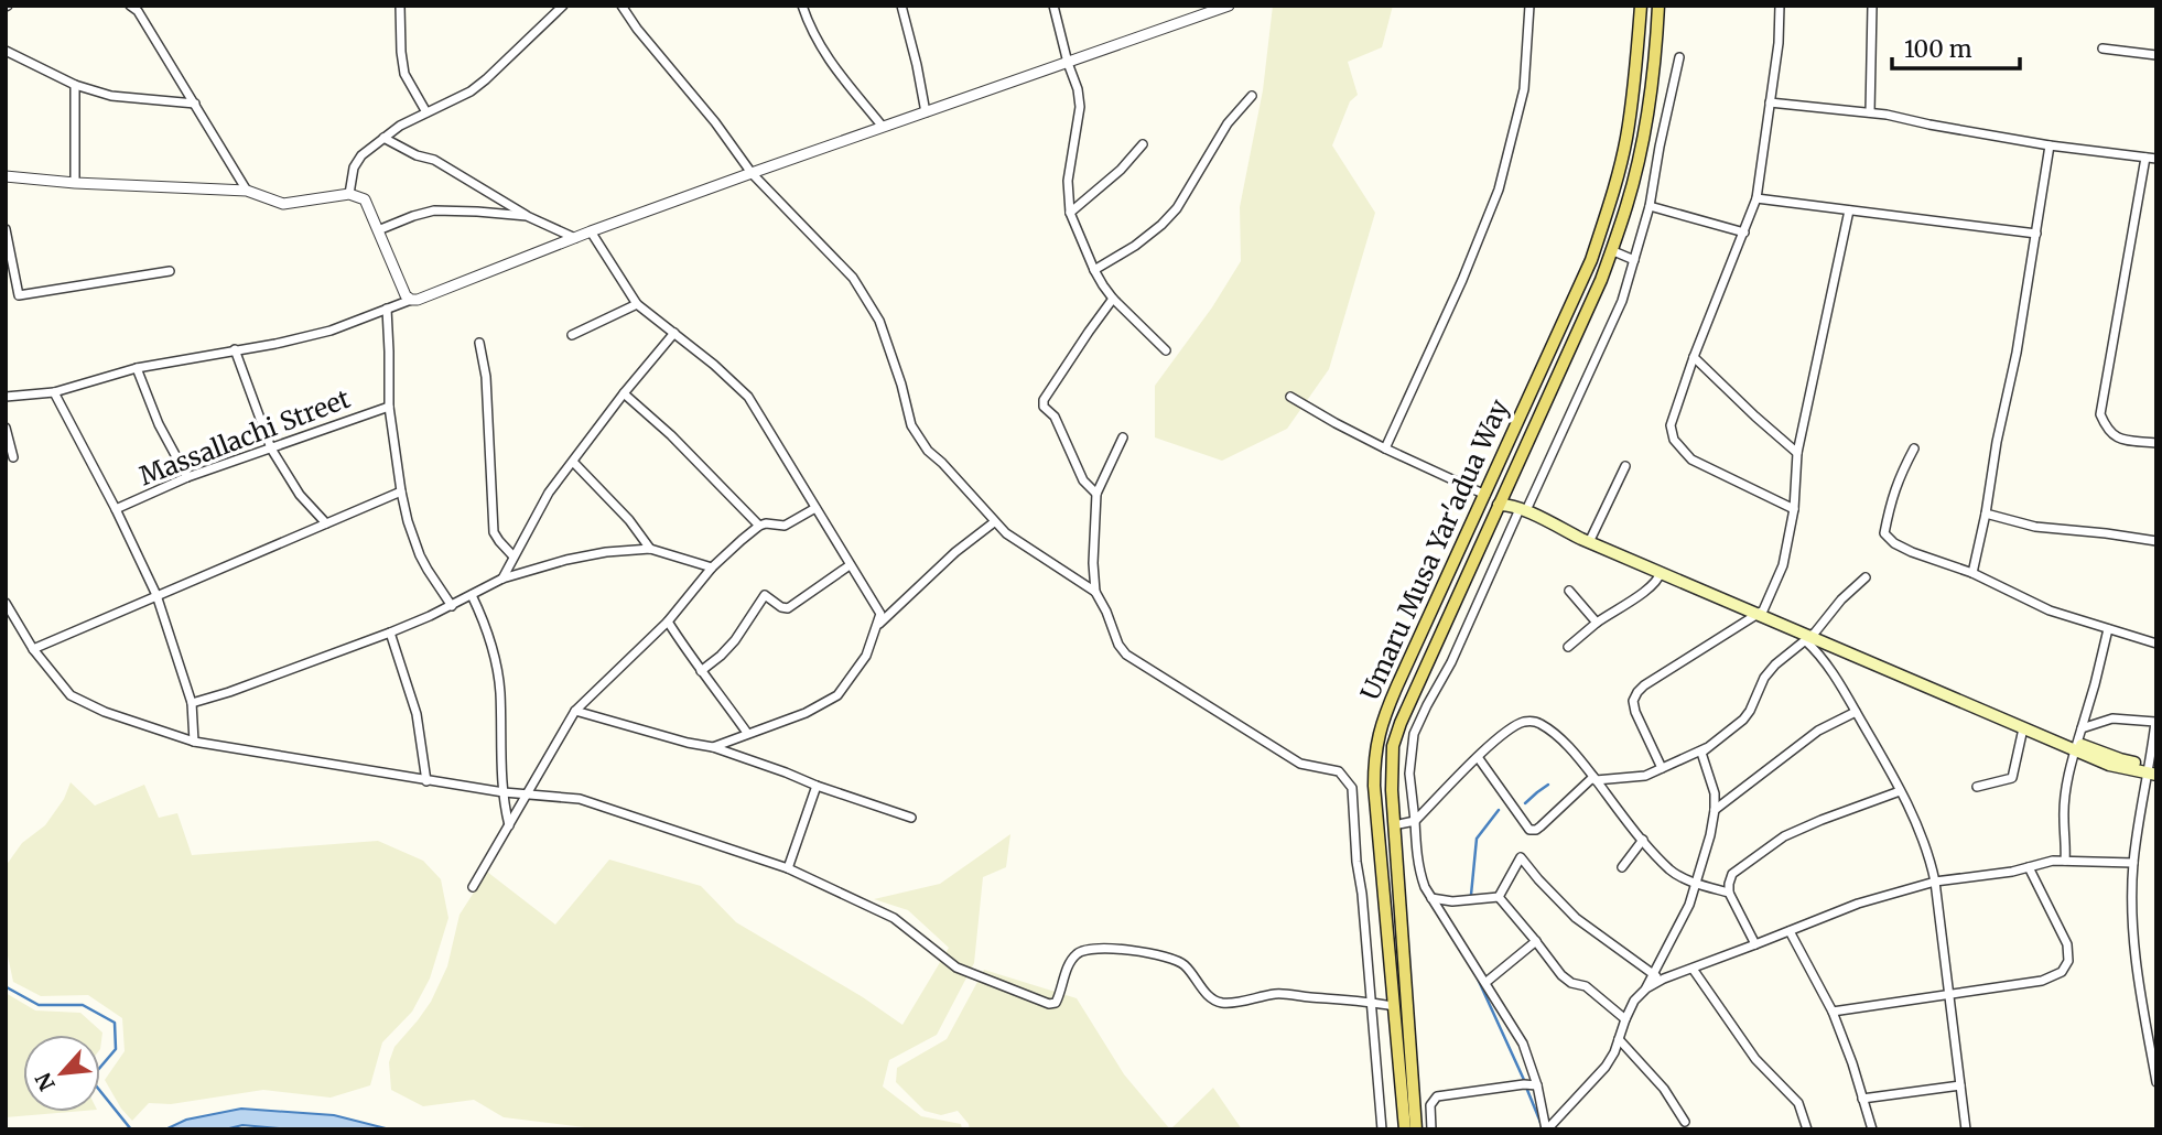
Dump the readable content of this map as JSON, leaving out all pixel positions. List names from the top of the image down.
{
  "streets": {
    "main road": ["Umaru Musa Yar'adua Way"],
    "street": ["Massallachi Street"]
  },
  "scale_bar": "100 m",
  "north": "bottom left"
}
